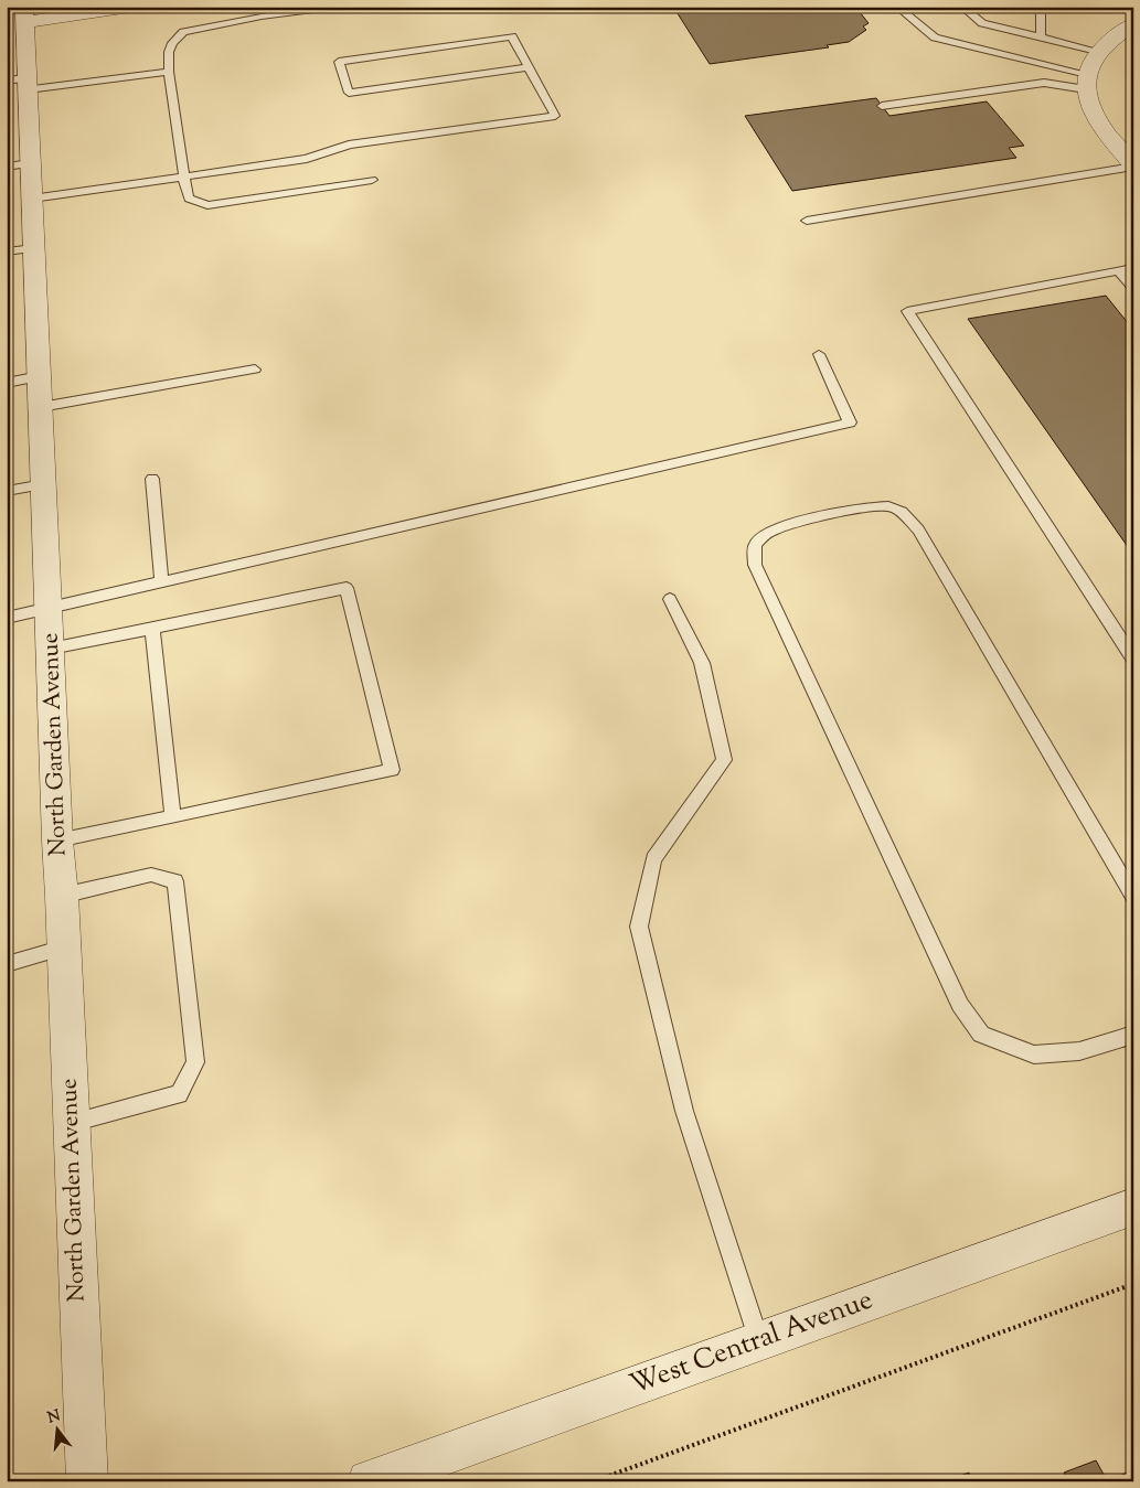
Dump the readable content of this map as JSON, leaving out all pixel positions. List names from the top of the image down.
{
  "streets": {
    "street": ["North Garden Avenue", "West Central Avenue"]
  },
  "north": "top"
}
